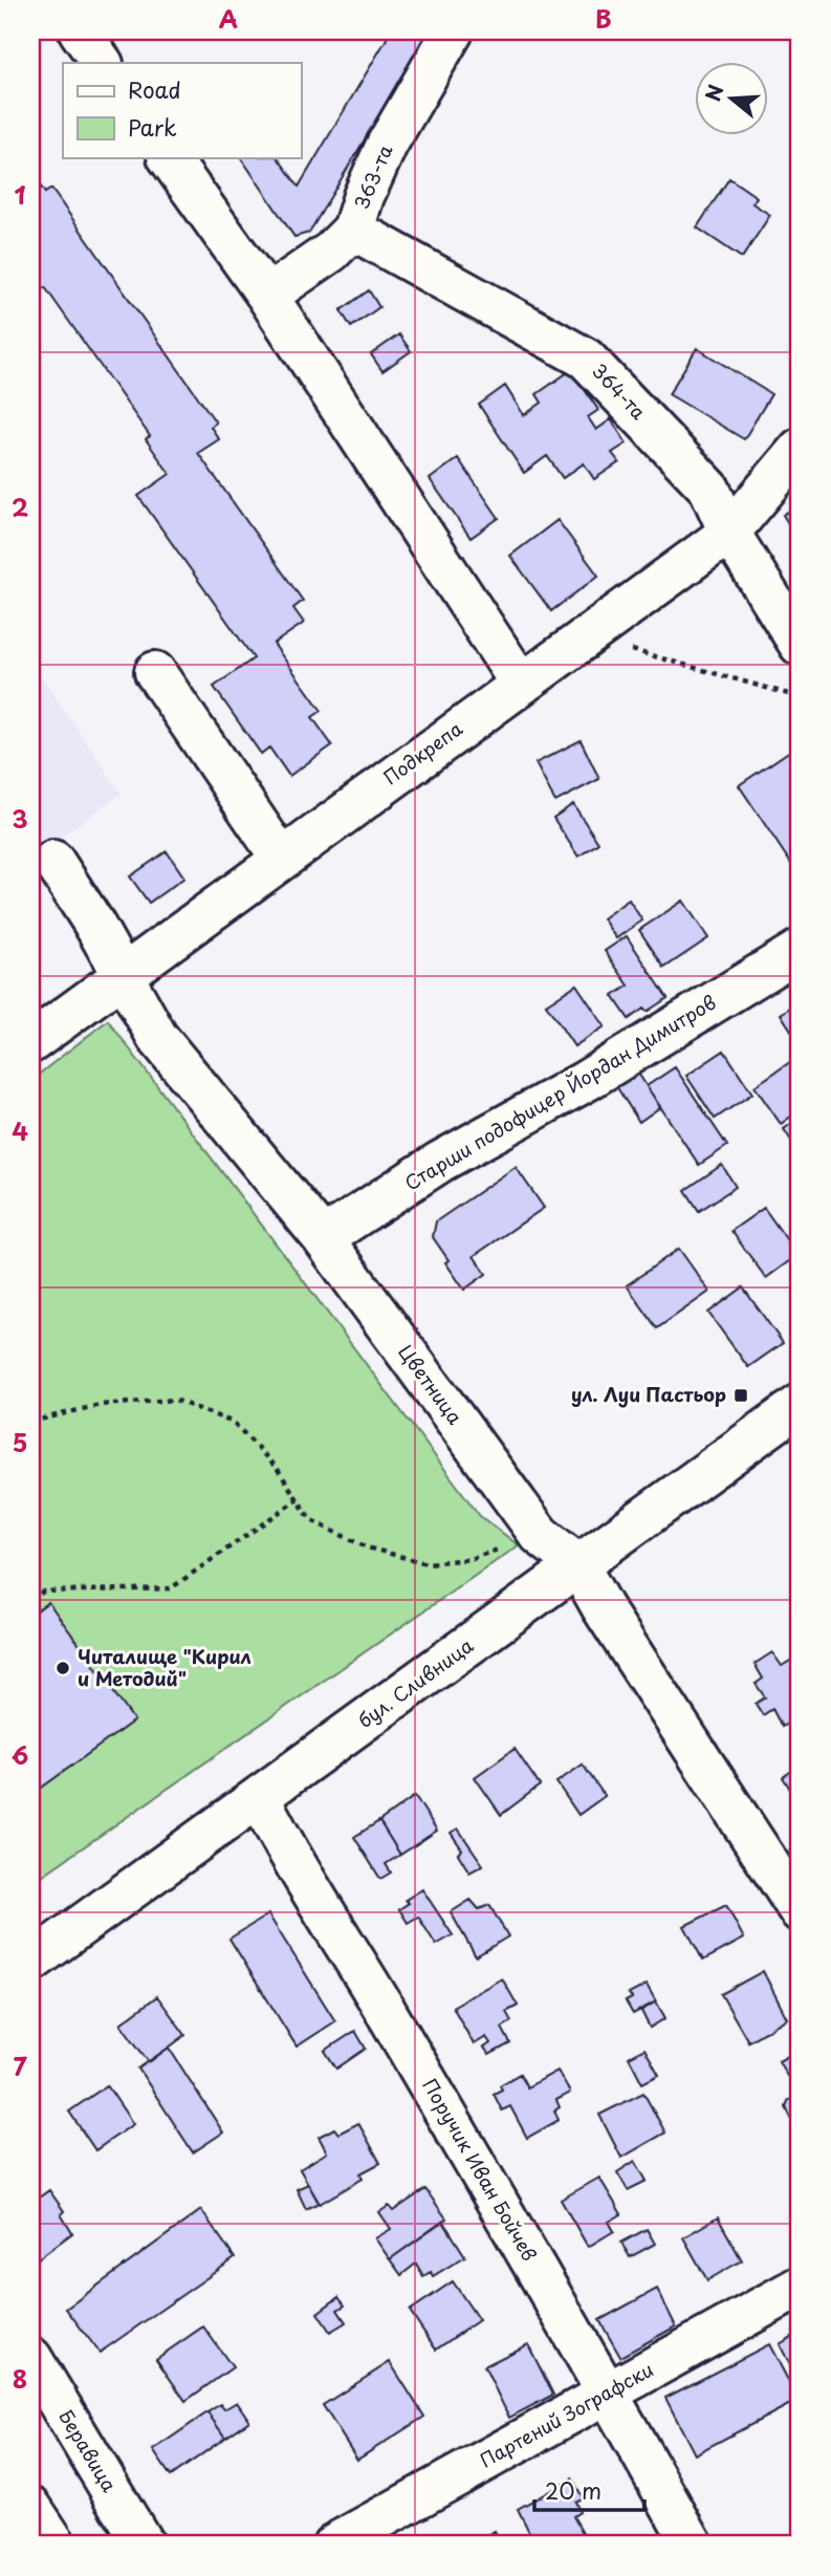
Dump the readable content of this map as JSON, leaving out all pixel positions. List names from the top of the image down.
{
  "streets": {
    "street": [
      "363-та",
      "364-та",
      "Подкрепа",
      "Старши подофицер Йордан Димитров",
      "Цветница",
      "бул. Сливница",
      "Поручик Иван Бойчев",
      "Партений Зографски",
      "Беравица"
    ]
  },
  "crossings": [
    ["363-та", "364-та"],
    ["364-та", "Подкрепа"],
    ["Подкрепа", "Цветница"],
    ["Старши подофицер Йордан Димитров", "Цветница"],
    ["Цветница", "бул. Сливница"],
    ["бул. Сливница", "Поручик Иван Бойчев"],
    ["Поручик Иван Бойчев", "Партений Зографски"]
  ],
  "places": {
    "transit": ["ул. Луи Пастьор"],
    "other": ["Читалище \"Кирил и Методий\""]
  },
  "legend": ["Road", "Park"],
  "scale_bar": "20 m",
  "north": "left",
  "grid": {
    "columns": ["A", "B"],
    "rows": [
      "1",
      "2",
      "3",
      "4",
      "5",
      "6",
      "7",
      "8"
    ]
  }
}
